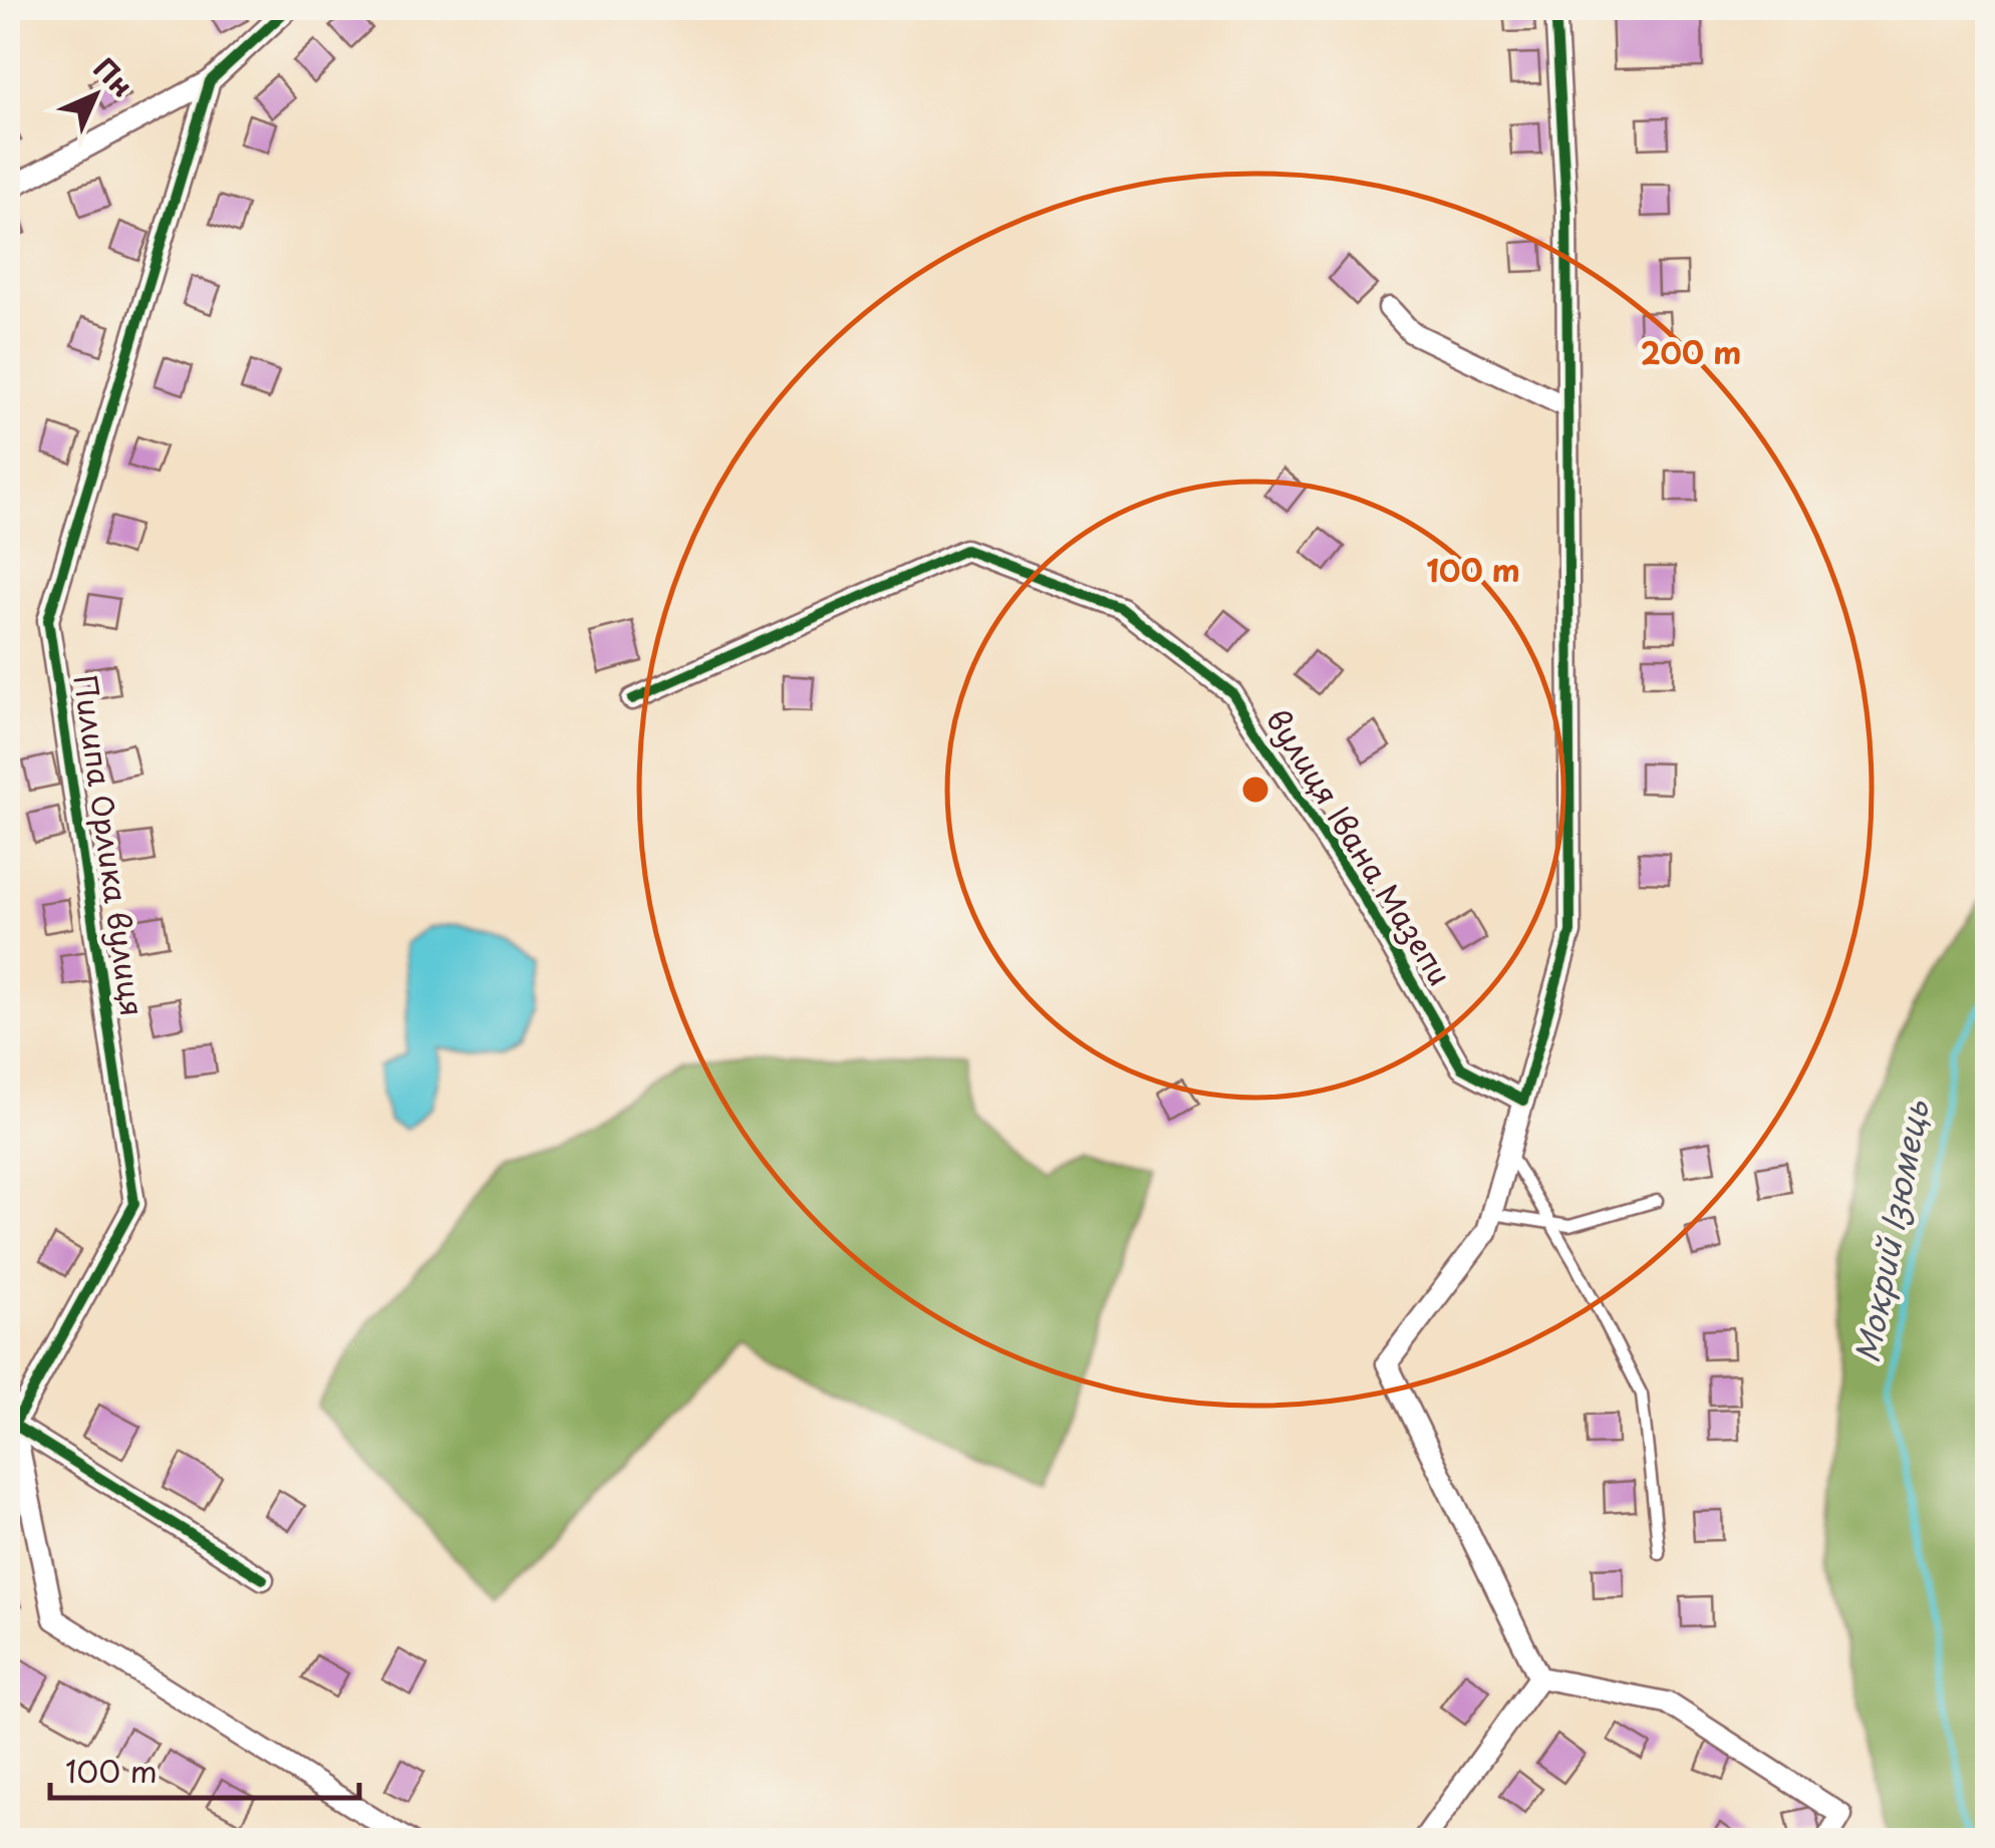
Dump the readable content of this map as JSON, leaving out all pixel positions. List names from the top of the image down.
{
  "streets": {
    "street": ["Пилипа Орлика вулиця", "вулиця Івана Мазепи"]
  },
  "water": ["Мокрий Ізюмець"],
  "scale_bar": "100 m",
  "north": "top right",
  "rings": ["200 m", "100 m"]
}
